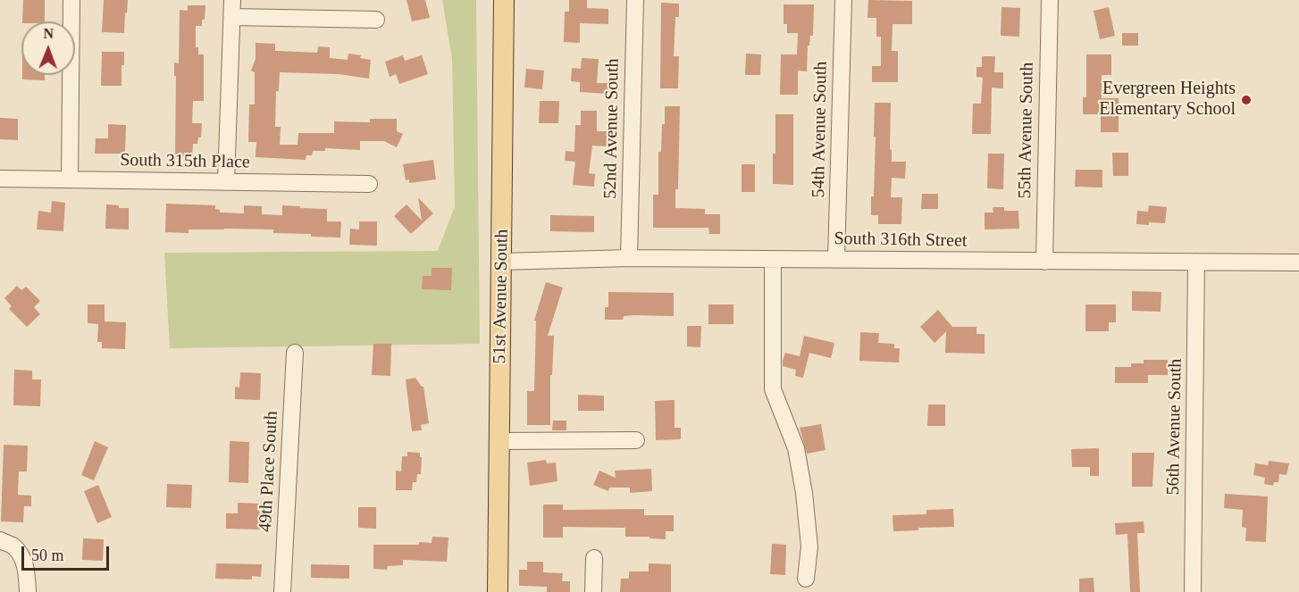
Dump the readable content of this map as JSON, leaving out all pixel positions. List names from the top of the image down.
{
  "streets": {
    "main road": ["51st Avenue South"],
    "street": [
      "52nd Avenue South",
      "54th Avenue South",
      "55th Avenue South",
      "South 315th Place",
      "South 316th Street",
      "56th Avenue South",
      "49th Place South"
    ]
  },
  "crossings": [
    ["52nd Avenue South", "South 316th Street"],
    ["54th Avenue South", "South 316th Street"],
    ["55th Avenue South", "South 316th Street"],
    ["South 316th Street", "51st Avenue South"],
    ["South 316th Street", "56th Avenue South"]
  ],
  "places": ["Evergreen Heights Elementary School"],
  "scale_bar": "50 m",
  "north": "top"
}
